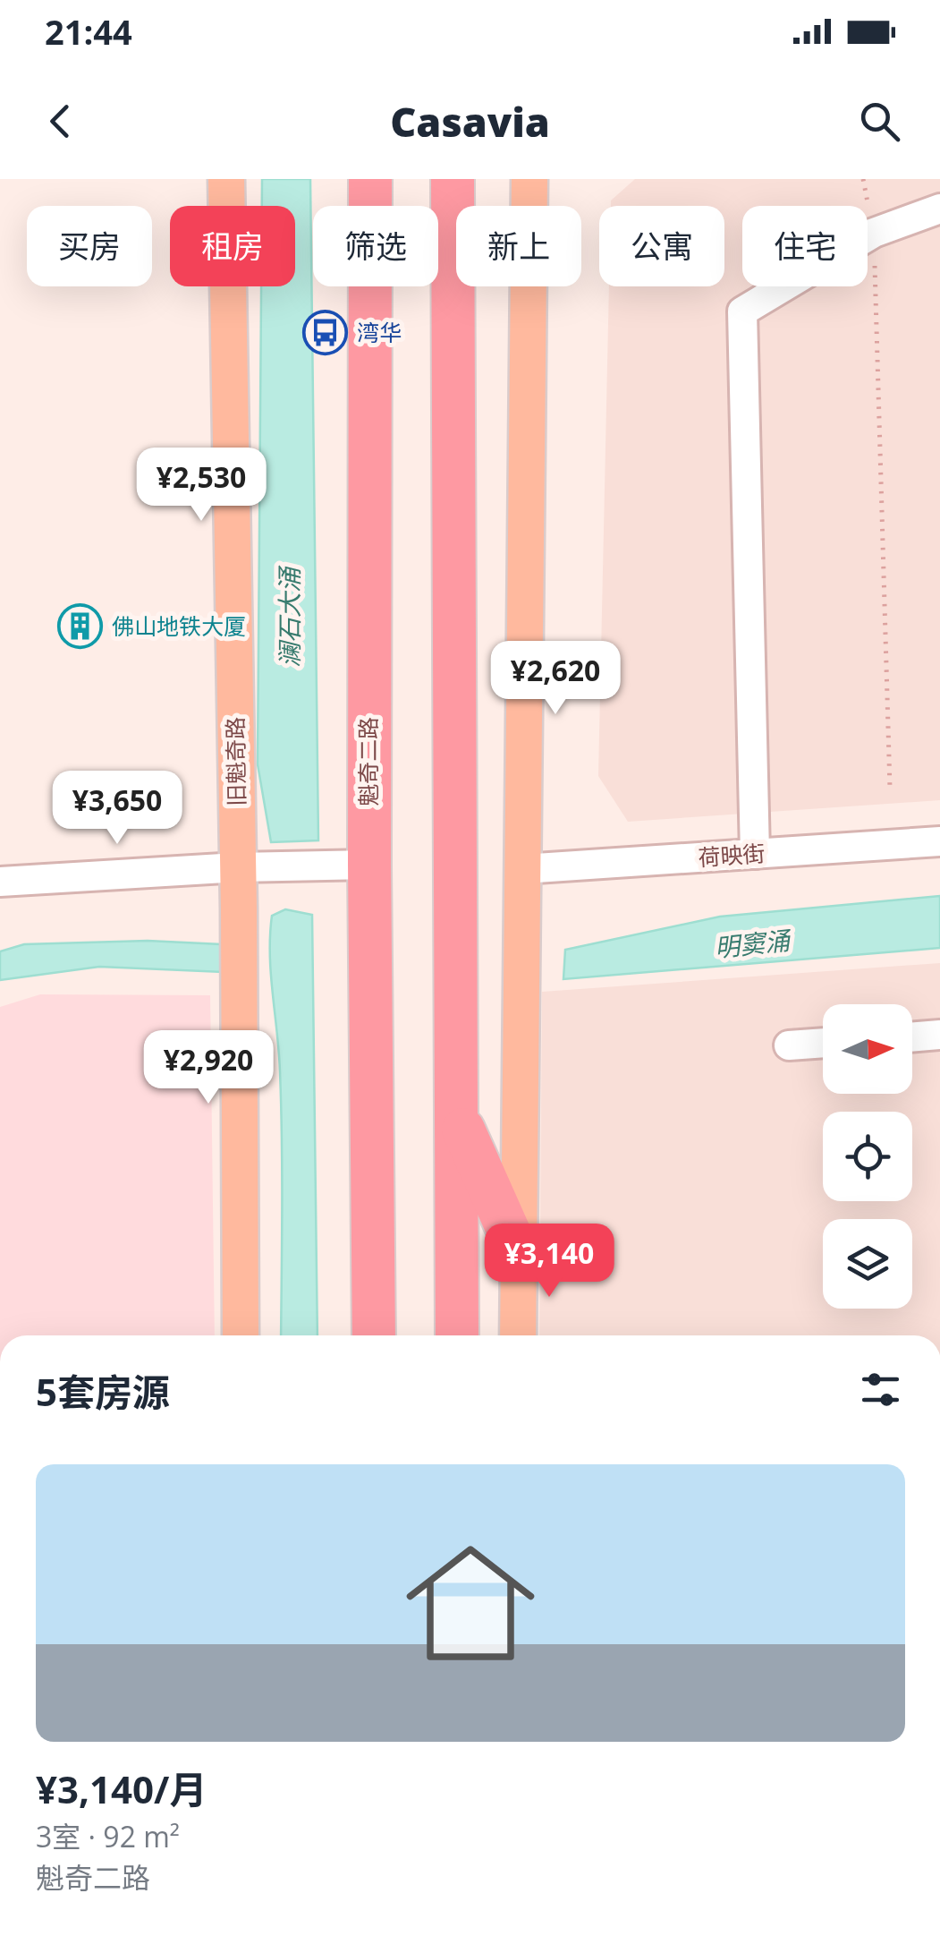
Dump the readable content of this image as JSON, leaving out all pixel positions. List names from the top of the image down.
{
  "streets": {
    "highway": ["魁奇二路"],
    "main road": ["旧魁奇路"],
    "street": ["荷映街"]
  },
  "water": ["澜石大涌", "明窦涌"],
  "places": {
    "bus stop": ["湾华"],
    "building": ["佛山地铁大厦"]
  },
  "north": "right",
  "page": {
    "status": "21:44",
    "header": "Casavia",
    "chip": [
      "买房",
      "租房",
      "筛选",
      "新上",
      "公寓",
      "住宅"
    ],
    "price": [
      "¥2,530",
      "¥2,620",
      "¥3,650",
      "¥2,920",
      "¥3,140"
    ],
    "heading": "5套房源",
    "list": [
      {
        "name": "¥3,140/月",
        "note": "3室 · 92 m² · 魁奇二路"
      }
    ]
  }
}
